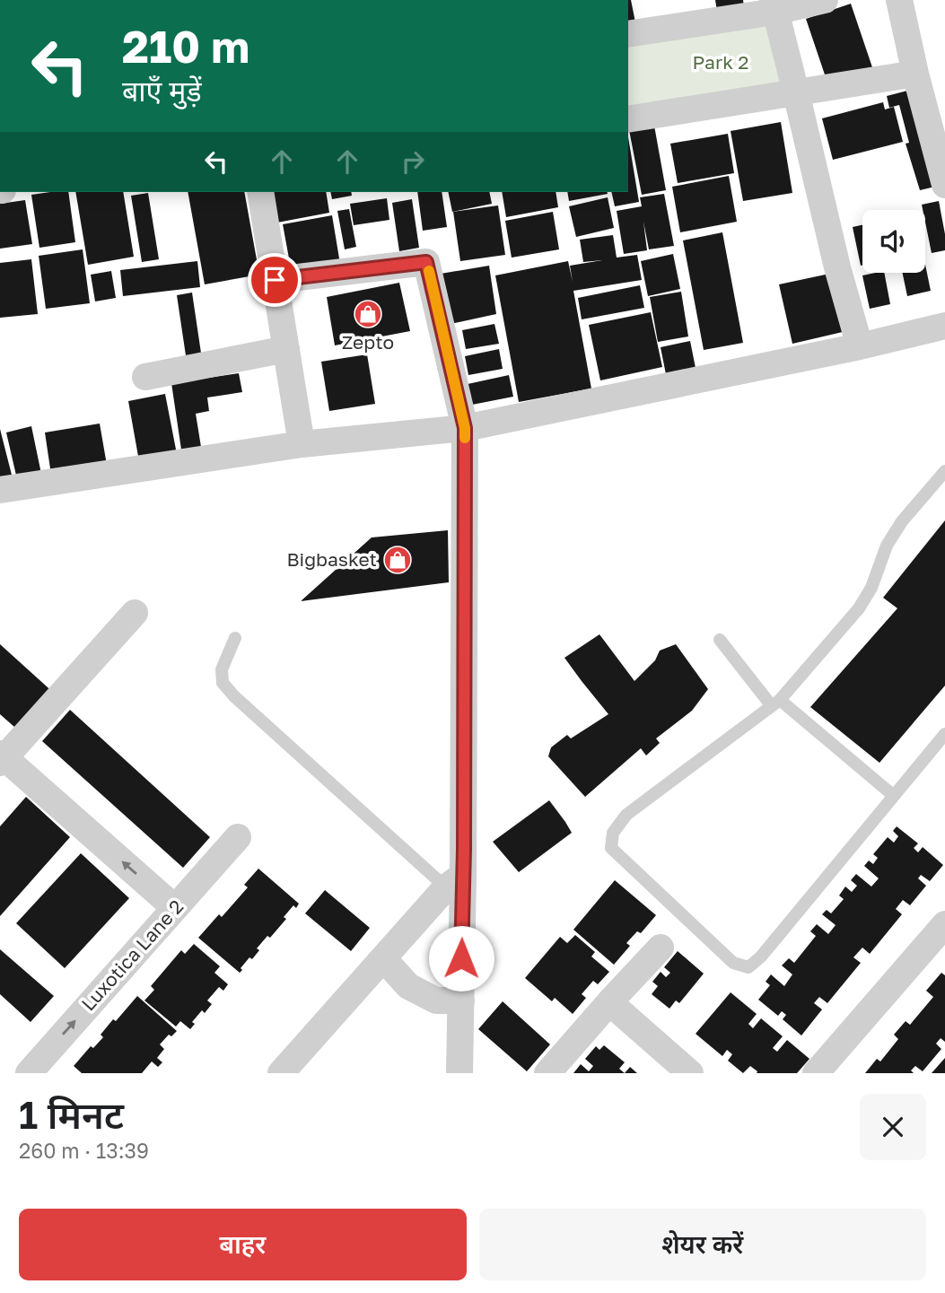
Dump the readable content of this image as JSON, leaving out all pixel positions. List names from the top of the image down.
{
  "streets": {
    "street": ["Luxotica Lane 2"]
  },
  "one_way": ["Luxotica Lane 2"],
  "parks": ["Park 2"],
  "places": {
    "shop": ["Zepto", "Bigbasket"]
  },
  "page": {
    "turn": ["210 m", "बाएँ मुड़ें"],
    "heading": ["1 मिनट", "260 m · 13:39"],
    "buttons": ["बाहर", "शेयर करें"]
  }
}
